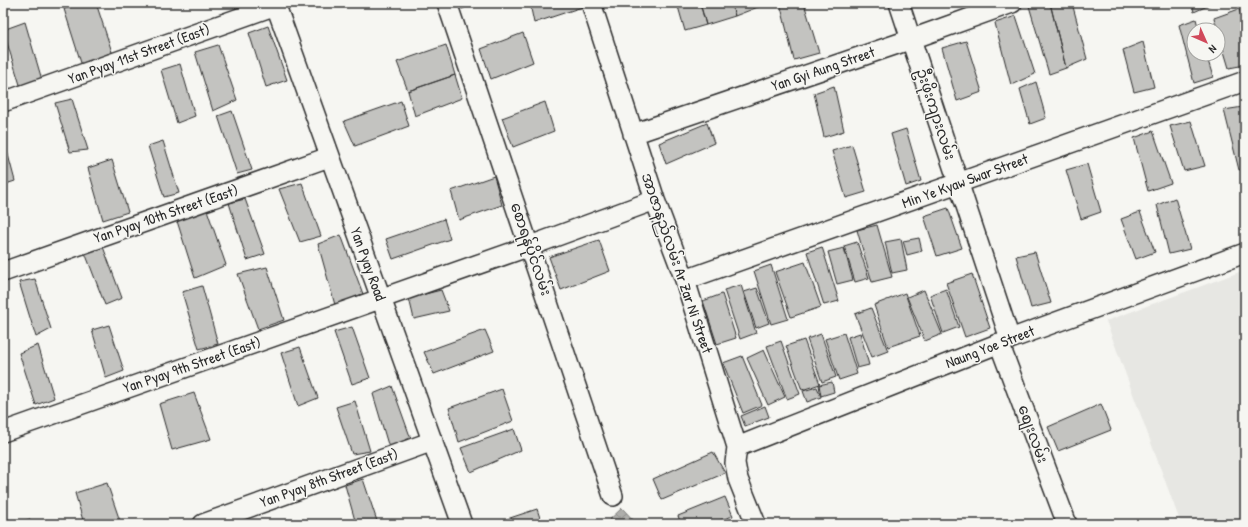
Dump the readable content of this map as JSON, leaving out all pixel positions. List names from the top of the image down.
{
  "streets": {
    "street": [
      "Yan Pyay 11st Street (East)",
      "Yan Gyi Aung Street",
      "ဦးဖိုးကျားလမ်း",
      "Min Ye Kyaw Swar Street",
      "Yan Pyay 10th Street (East)",
      "စောရန်ပိုင်လမ်း",
      "အာဇာနည်လမ်း Ar Zar Ni Street",
      "Yan Pyay Road",
      "Naung Yoe Street",
      "Yan Pyay 9th Street (East)",
      "စျေးလမ်း",
      "Yan Pyay 8th Street (East)"
    ]
  },
  "crossings": [
    ["Yan Pyay 11st Street (East)", "Yan Pyay Road"],
    ["Yan Gyi Aung Street", "ဦးဖိုးကျားလမ်း"],
    ["Yan Gyi Aung Street", "အာဇာနည်လမ်း Ar Zar Ni Street"],
    ["ဦးဖိုးကျားလမ်း", "Min Ye Kyaw Swar Street"],
    ["ဦးဖိုးကျားလမ်း", "Naung Yoe Street"],
    ["ဦးဖိုးကျားလမ်း", "စျေးလမ်း"],
    ["Min Ye Kyaw Swar Street", "အာဇာနည်လမ်း Ar Zar Ni Street"],
    ["Yan Pyay 10th Street (East)", "Yan Pyay Road"],
    ["စောရန်ပိုင်လမ်း", "Yan Pyay 9th Street (East)"],
    ["အာဇာနည်လမ်း Ar Zar Ni Street", "Naung Yoe Street"],
    ["အာဇာနည်လမ်း Ar Zar Ni Street", "Yan Pyay 9th Street (East)"],
    ["Yan Pyay Road", "Yan Pyay 9th Street (East)"],
    ["Yan Pyay Road", "Yan Pyay 8th Street (East)"],
    ["Naung Yoe Street", "စျေးလမ်း"]
  ],
  "north": "bottom right"
}
